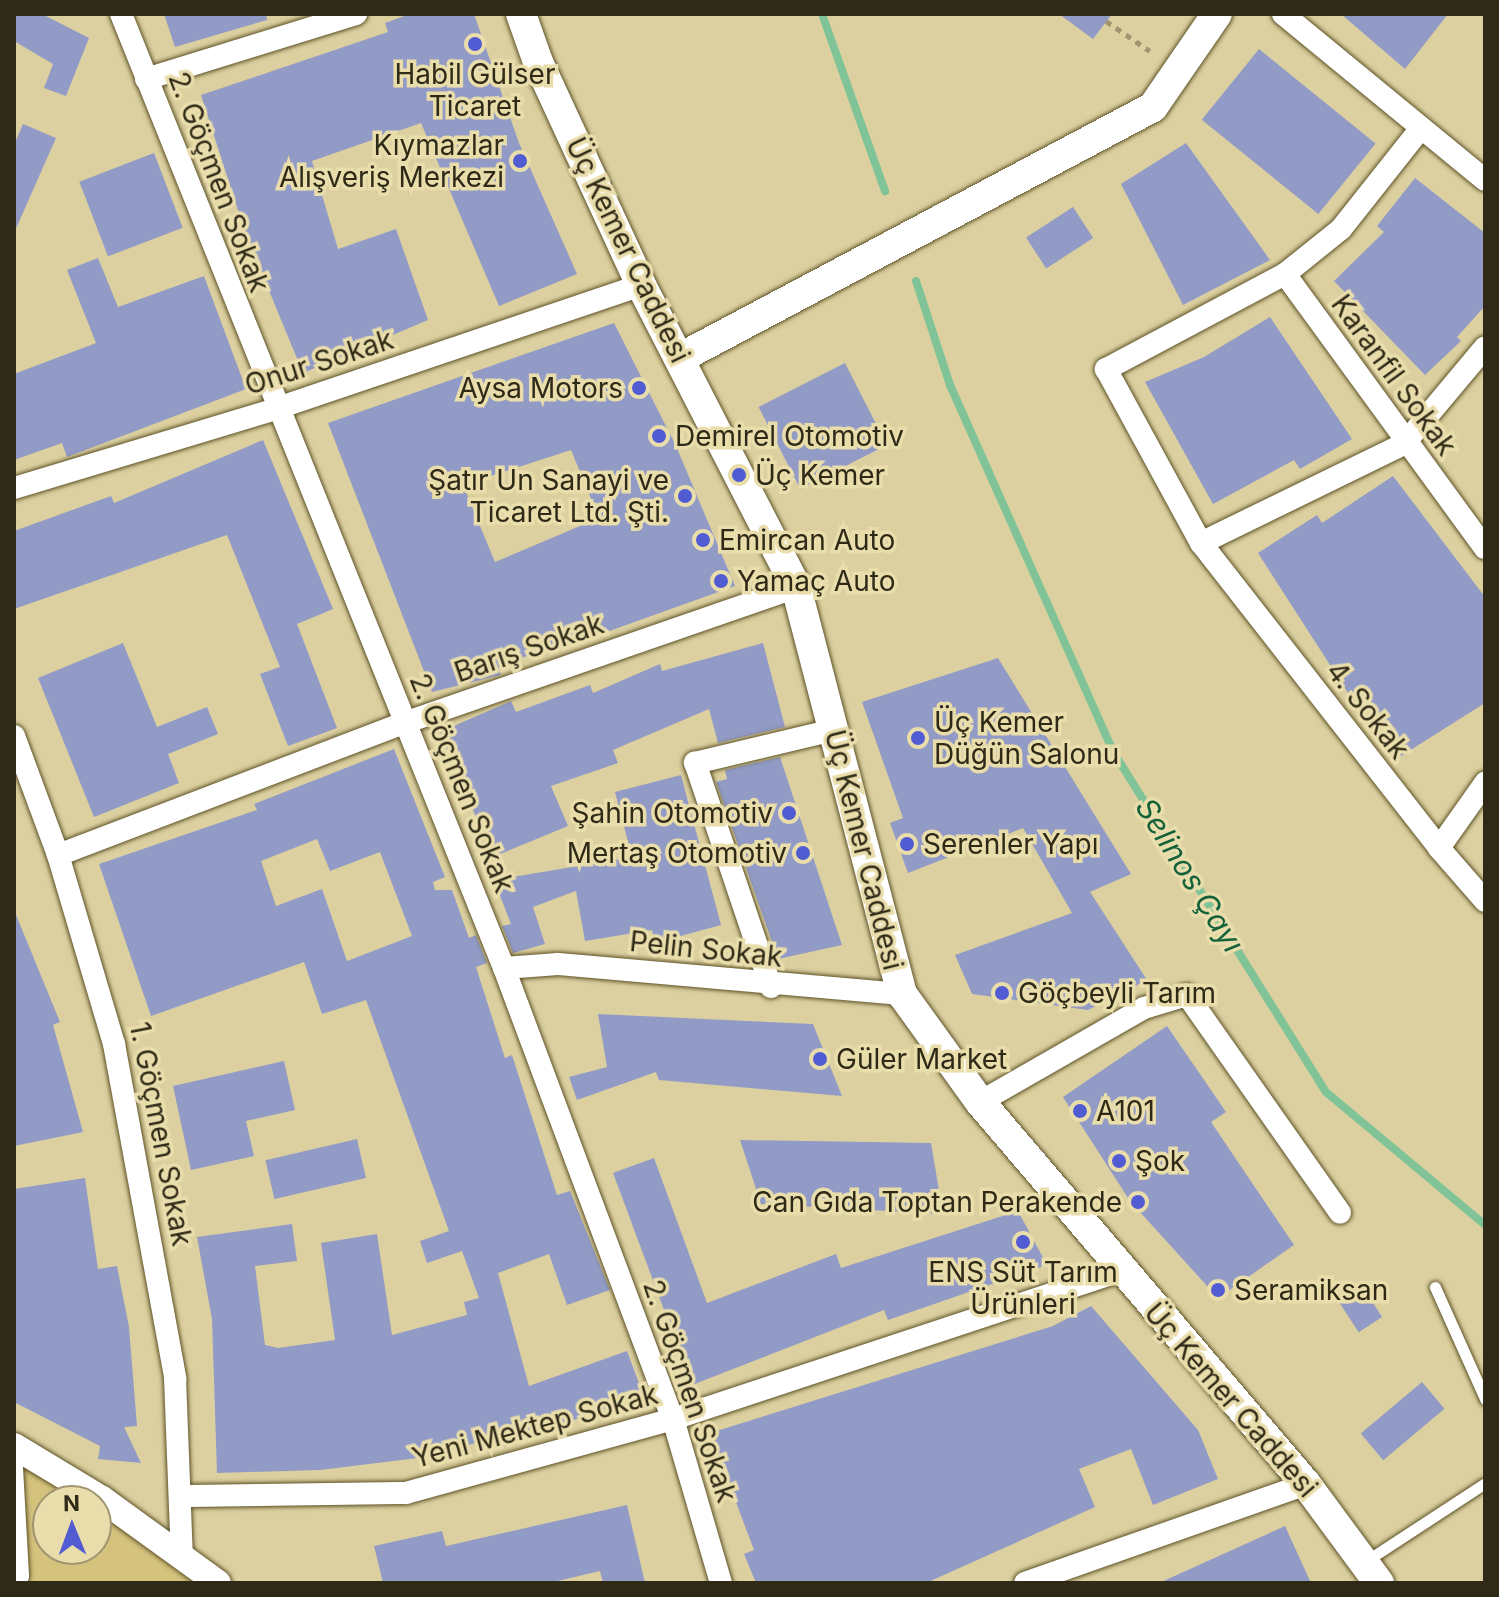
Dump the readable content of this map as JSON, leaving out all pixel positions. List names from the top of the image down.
{
  "streets": {
    "main road": ["Üç Kemer Caddesi"],
    "street": [
      "2. Göçmen Sokak",
      "Onur Sokak",
      "Karanfil Sokak",
      "Barış Sokak",
      "4. Sokak",
      "Pelin Sokak",
      "1. Göçmen Sokak",
      "Yeni Mektep Sokak"
    ]
  },
  "crossings": [
    ["2. Göçmen Sokak", "Onur Sokak"],
    ["2. Göçmen Sokak", "Barış Sokak"],
    ["2. Göçmen Sokak", "Pelin Sokak"],
    ["2. Göçmen Sokak", "Yeni Mektep Sokak"],
    ["Üç Kemer Caddesi", "Onur Sokak"],
    ["Üç Kemer Caddesi", "Barış Sokak"],
    ["Üç Kemer Caddesi", "Pelin Sokak"],
    ["Üç Kemer Caddesi", "Yeni Mektep Sokak"],
    ["Karanfil Sokak", "4. Sokak"],
    ["Barış Sokak", "1. Göçmen Sokak"],
    ["1. Göçmen Sokak", "Yeni Mektep Sokak"]
  ],
  "water": ["Selinos Çayı"],
  "places": [
    "Habil Gülser Ticaret",
    "Kıymazlar Alışveriş Merkezi",
    "Aysa Motors",
    "Demirel Otomotiv",
    "Üç Kemer",
    "Şatır Un Sanayi ve Ticaret Ltd. Şti.",
    "Emircan Auto",
    "Yamaç Auto",
    "Üç Kemer Düğün Salonu",
    "Şahin Otomotiv",
    "Serenler Yapı",
    "Mertaş Otomotiv",
    "Göçbeyli Tarım",
    "Güler Market",
    "A101",
    "Şok",
    "Can Gıda Toptan Perakende",
    "ENS Süt Tarım Ürünleri",
    "Seramiksan"
  ],
  "north": "top"
}
